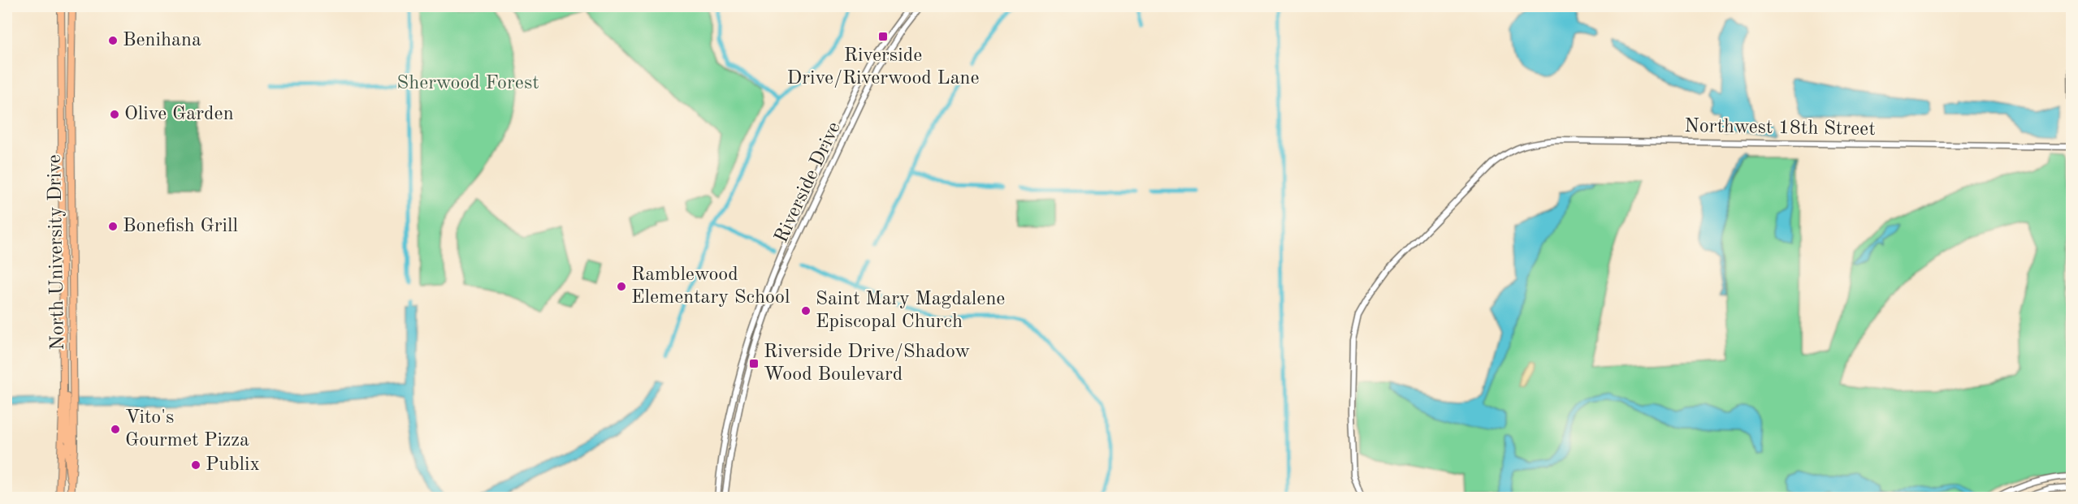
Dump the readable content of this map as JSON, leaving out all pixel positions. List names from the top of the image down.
{
  "streets": {
    "main road": ["North University Drive"],
    "street": ["Northwest 18th Street", "Riverside Drive"]
  },
  "parks": ["Sherwood Forest"],
  "places": {
    "transit": ["Riverside Drive/Riverwood Lane", "Riverside Drive/Shadow Wood Boulevard"],
    "other": [
      "Benihana",
      "Olive Garden",
      "Bonefish Grill",
      "Ramblewood Elementary School",
      "Saint Mary Magdalene Episcopal Church",
      "Vito's Gourmet Pizza",
      "Publix"
    ]
  }
}
